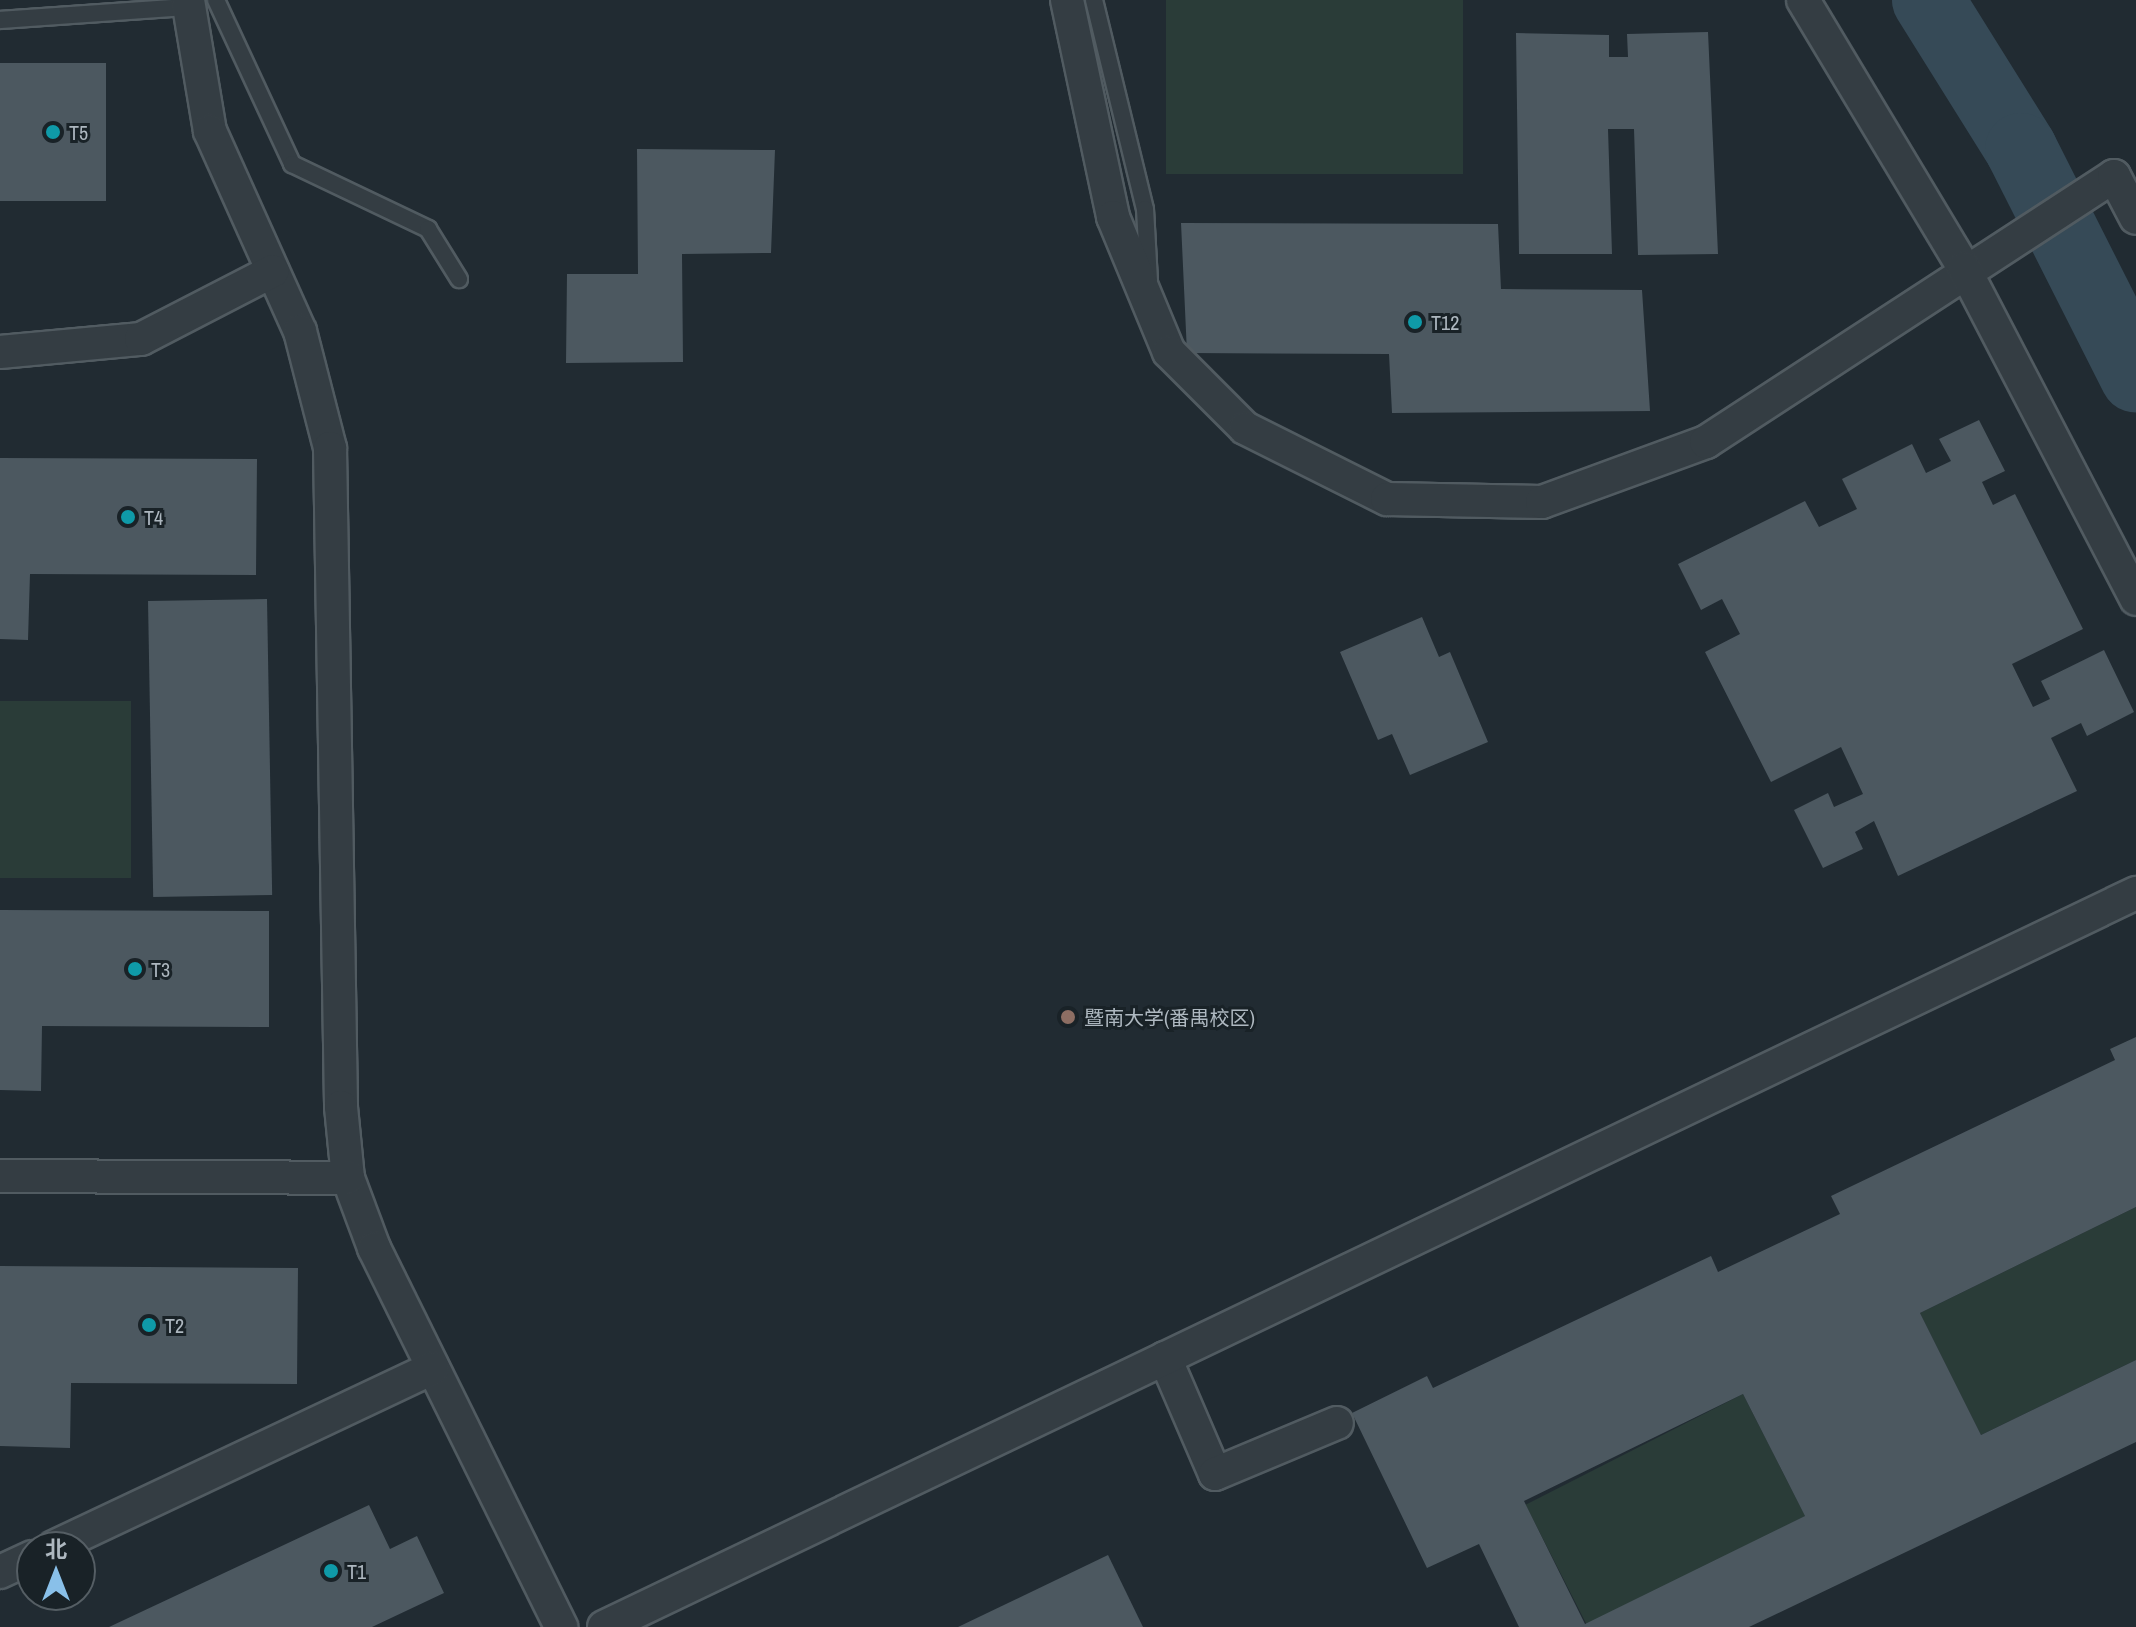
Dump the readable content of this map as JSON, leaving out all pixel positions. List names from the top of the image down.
{
  "places": [
    "T5",
    "T12",
    "T4",
    "T3",
    "暨南大学(番禺校区)",
    "T2",
    "T1"
  ],
  "north": "top"
}
